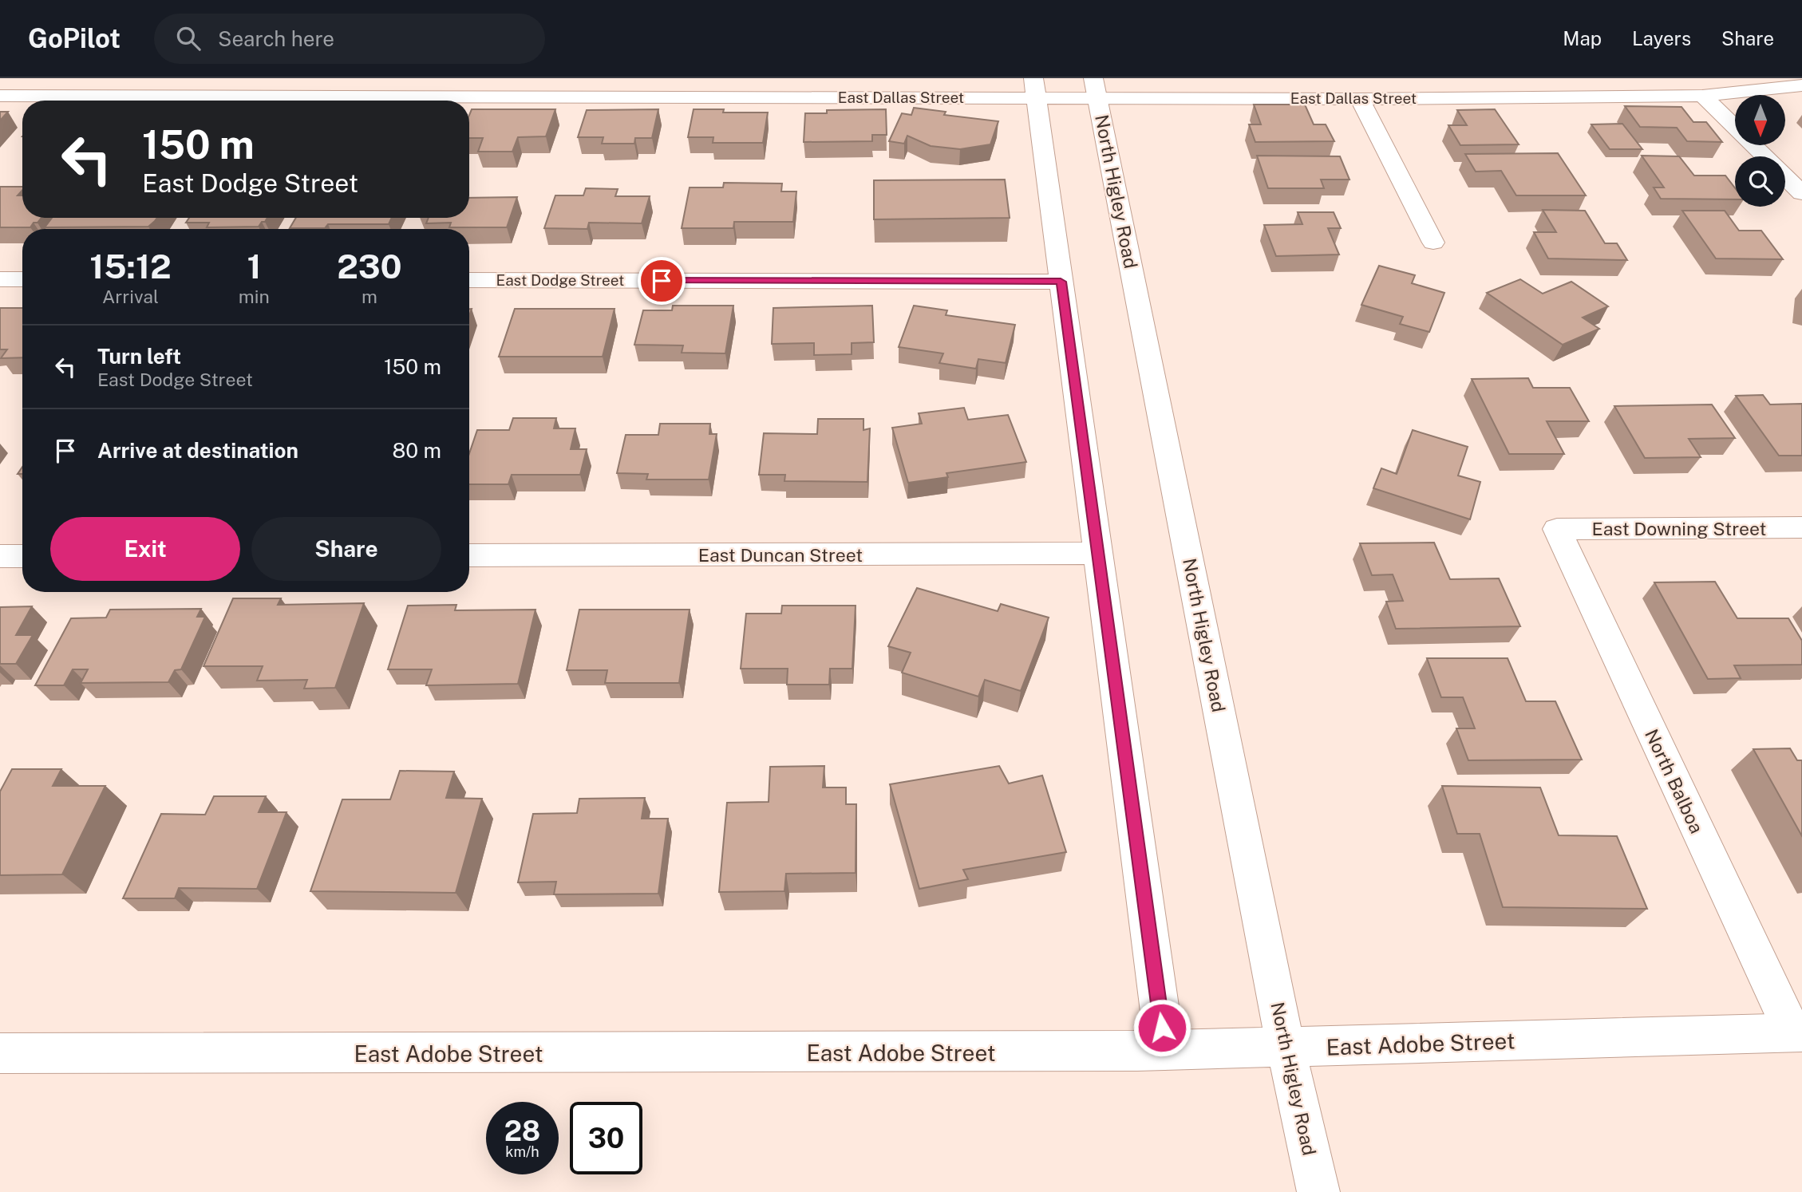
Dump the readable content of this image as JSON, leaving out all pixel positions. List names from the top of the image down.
{
  "streets": {
    "street": [
      "East Dallas Street",
      "North Higley Road",
      "East Dodge Street",
      "East Downing Street",
      "East Duncan Street",
      "North Balboa",
      "East Adobe Street"
    ]
  },
  "crossings": [
    ["East Dallas Street", "North Higley Road"],
    ["North Higley Road", "East Adobe Street"],
    ["East Downing Street", "North Balboa"],
    ["North Balboa", "East Adobe Street"]
  ],
  "north": "bottom",
  "page": {
    "header": "GoPilot",
    "search": "Search here",
    "nav": ["Map", "Layers", "Share"],
    "turn": ["150 m", "East Dodge Street"],
    "eta": [
      "15:12",
      "Arrival",
      "1",
      "min",
      "230",
      "m"
    ],
    "list": [
      {
        "name": "Turn left",
        "note": "East Dodge Street",
        "value": "150 m"
      },
      {
        "name": "Arrive at destination",
        "value": "80 m"
      }
    ],
    "buttons": ["Exit", "Share"],
    "speed": "28 km/h",
    "limit": "30"
  }
}
